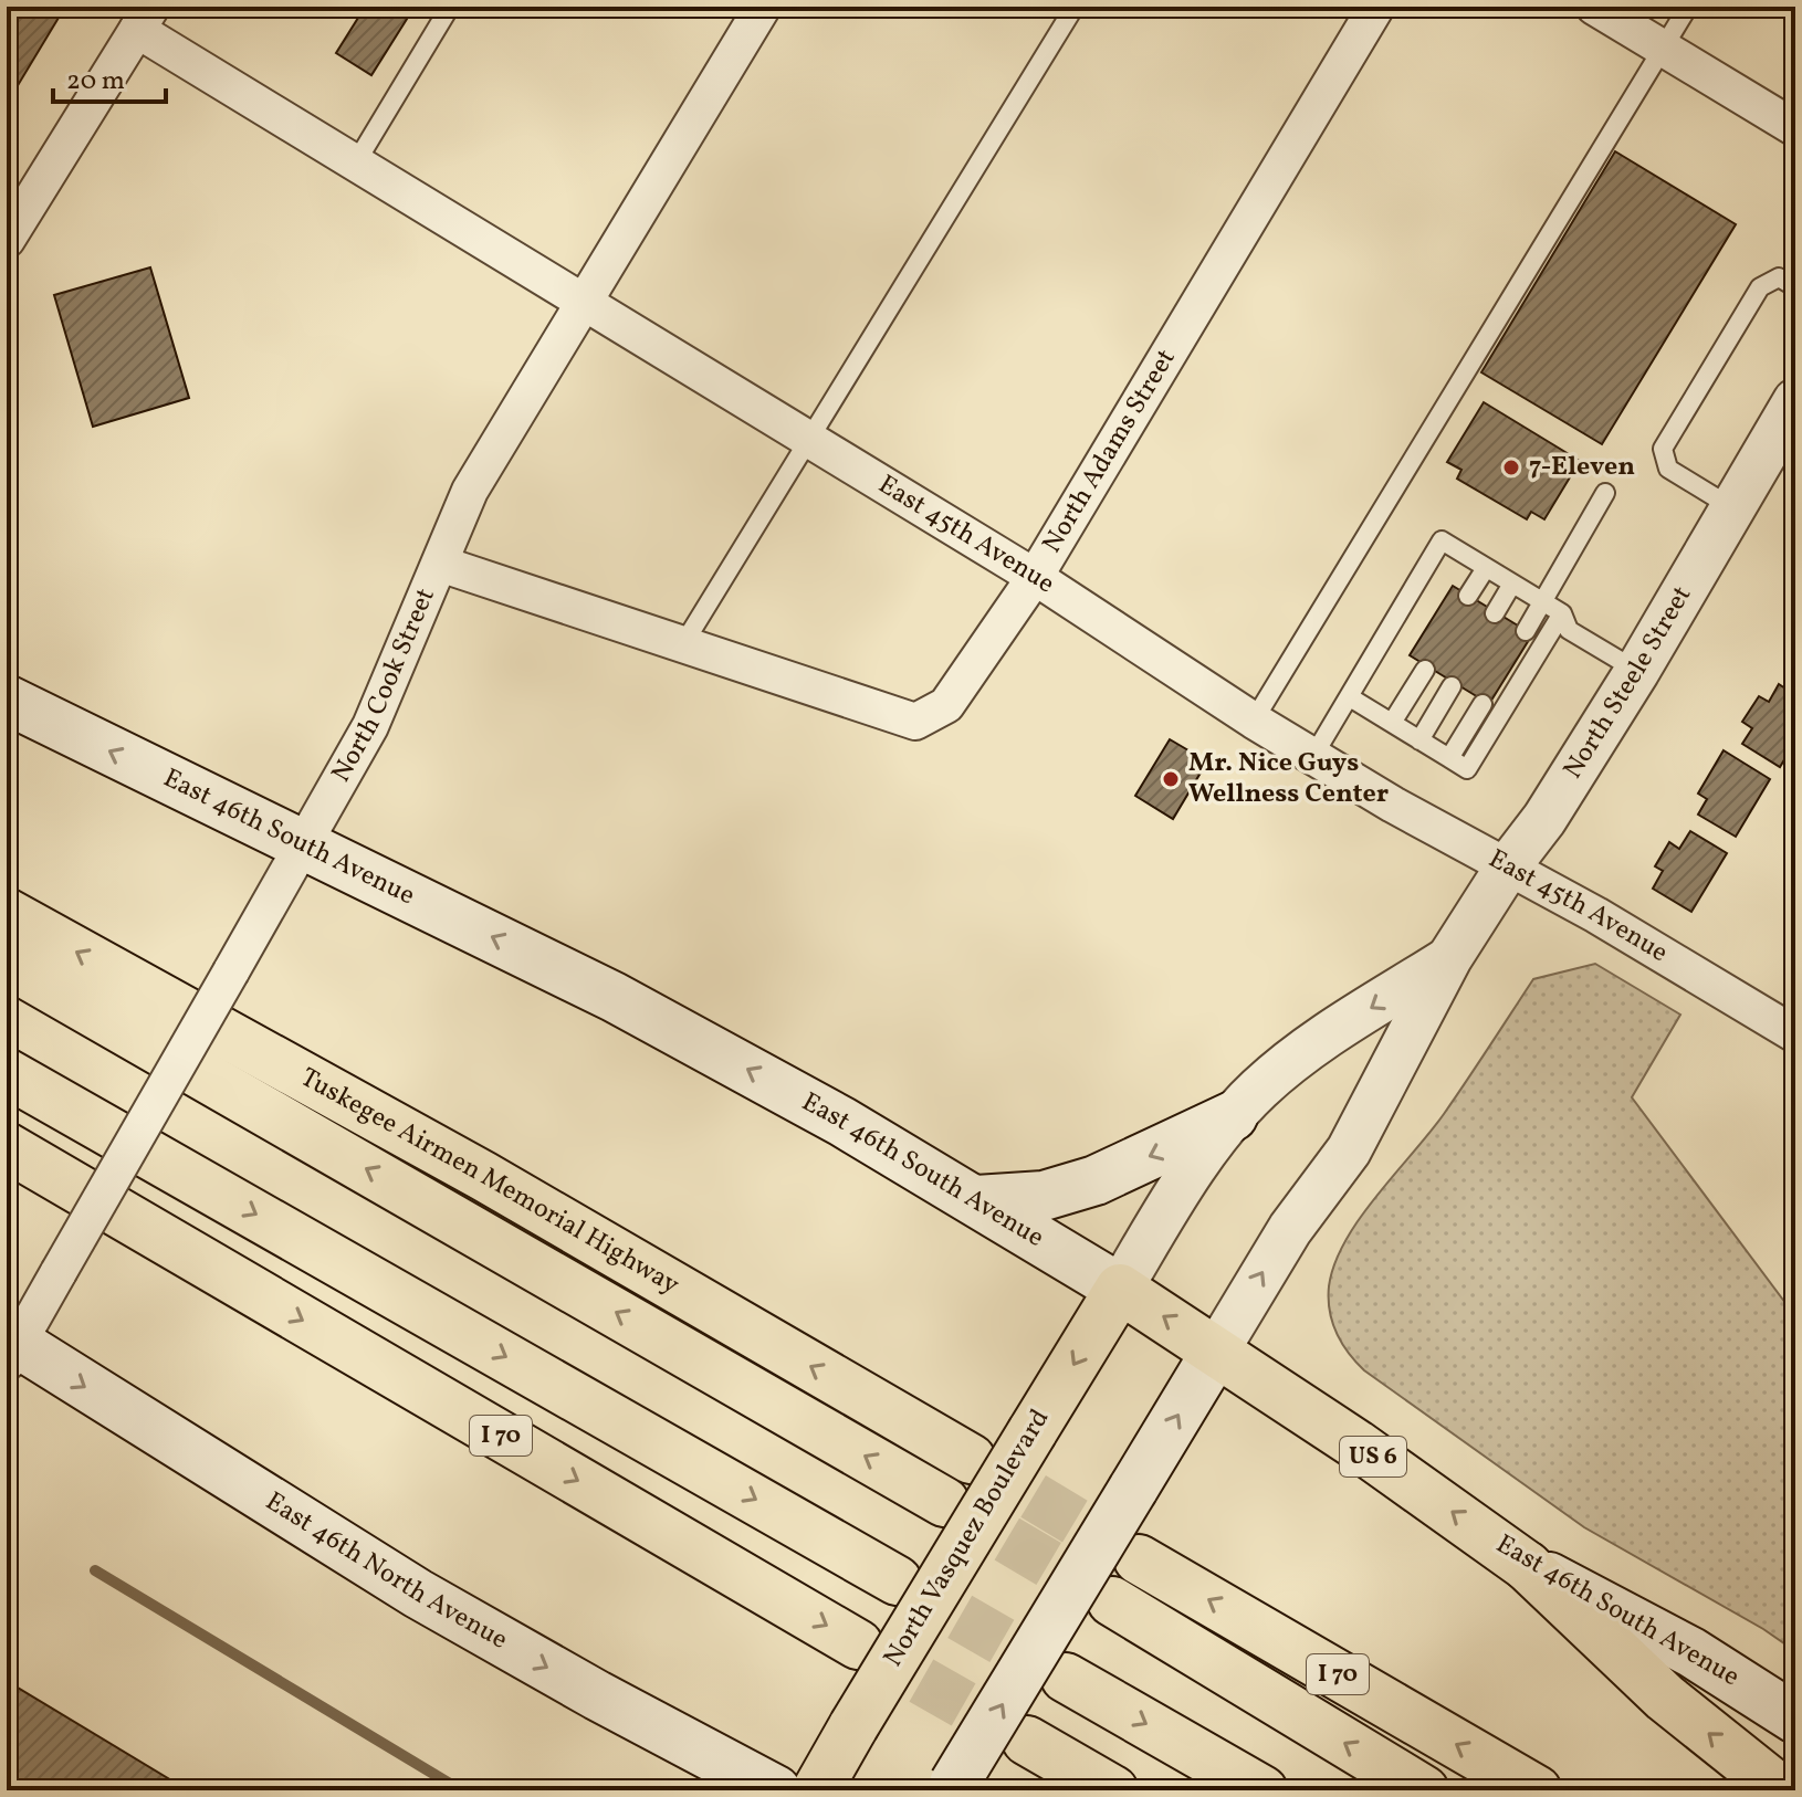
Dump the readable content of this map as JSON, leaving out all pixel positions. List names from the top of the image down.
{
  "streets": {
    "highway": [
      "East 46th South Avenue",
      "Tuskegee Airmen Memorial Highway",
      "I 70",
      "US 6",
      "North Vasquez Boulevard"
    ],
    "main road": ["East 46th North Avenue"],
    "street": [
      "North Adams Street",
      "East 45th Avenue",
      "North Steele Street",
      "North Cook Street"
    ]
  },
  "crossings": [
    ["North Adams Street", "East 45th Avenue"],
    ["North Adams Street", "North Cook Street"],
    ["East 45th Avenue", "North Steele Street"],
    ["East 45th Avenue", "North Cook Street"],
    ["North Steele Street", "East 46th South Avenue"],
    ["North Steele Street", "North Vasquez Boulevard"],
    ["North Cook Street", "East 46th South Avenue"],
    ["North Cook Street", "East 46th North Avenue"],
    ["East 46th South Avenue", "US 6"],
    ["East 46th South Avenue", "North Vasquez Boulevard"]
  ],
  "one_way": ["East 46th South Avenue", "North Vasquez Boulevard", "East 46th North Avenue"],
  "places": ["7-Eleven", "Mr. Nice Guys Wellness Center"],
  "scale_bar": "20 m"
}
